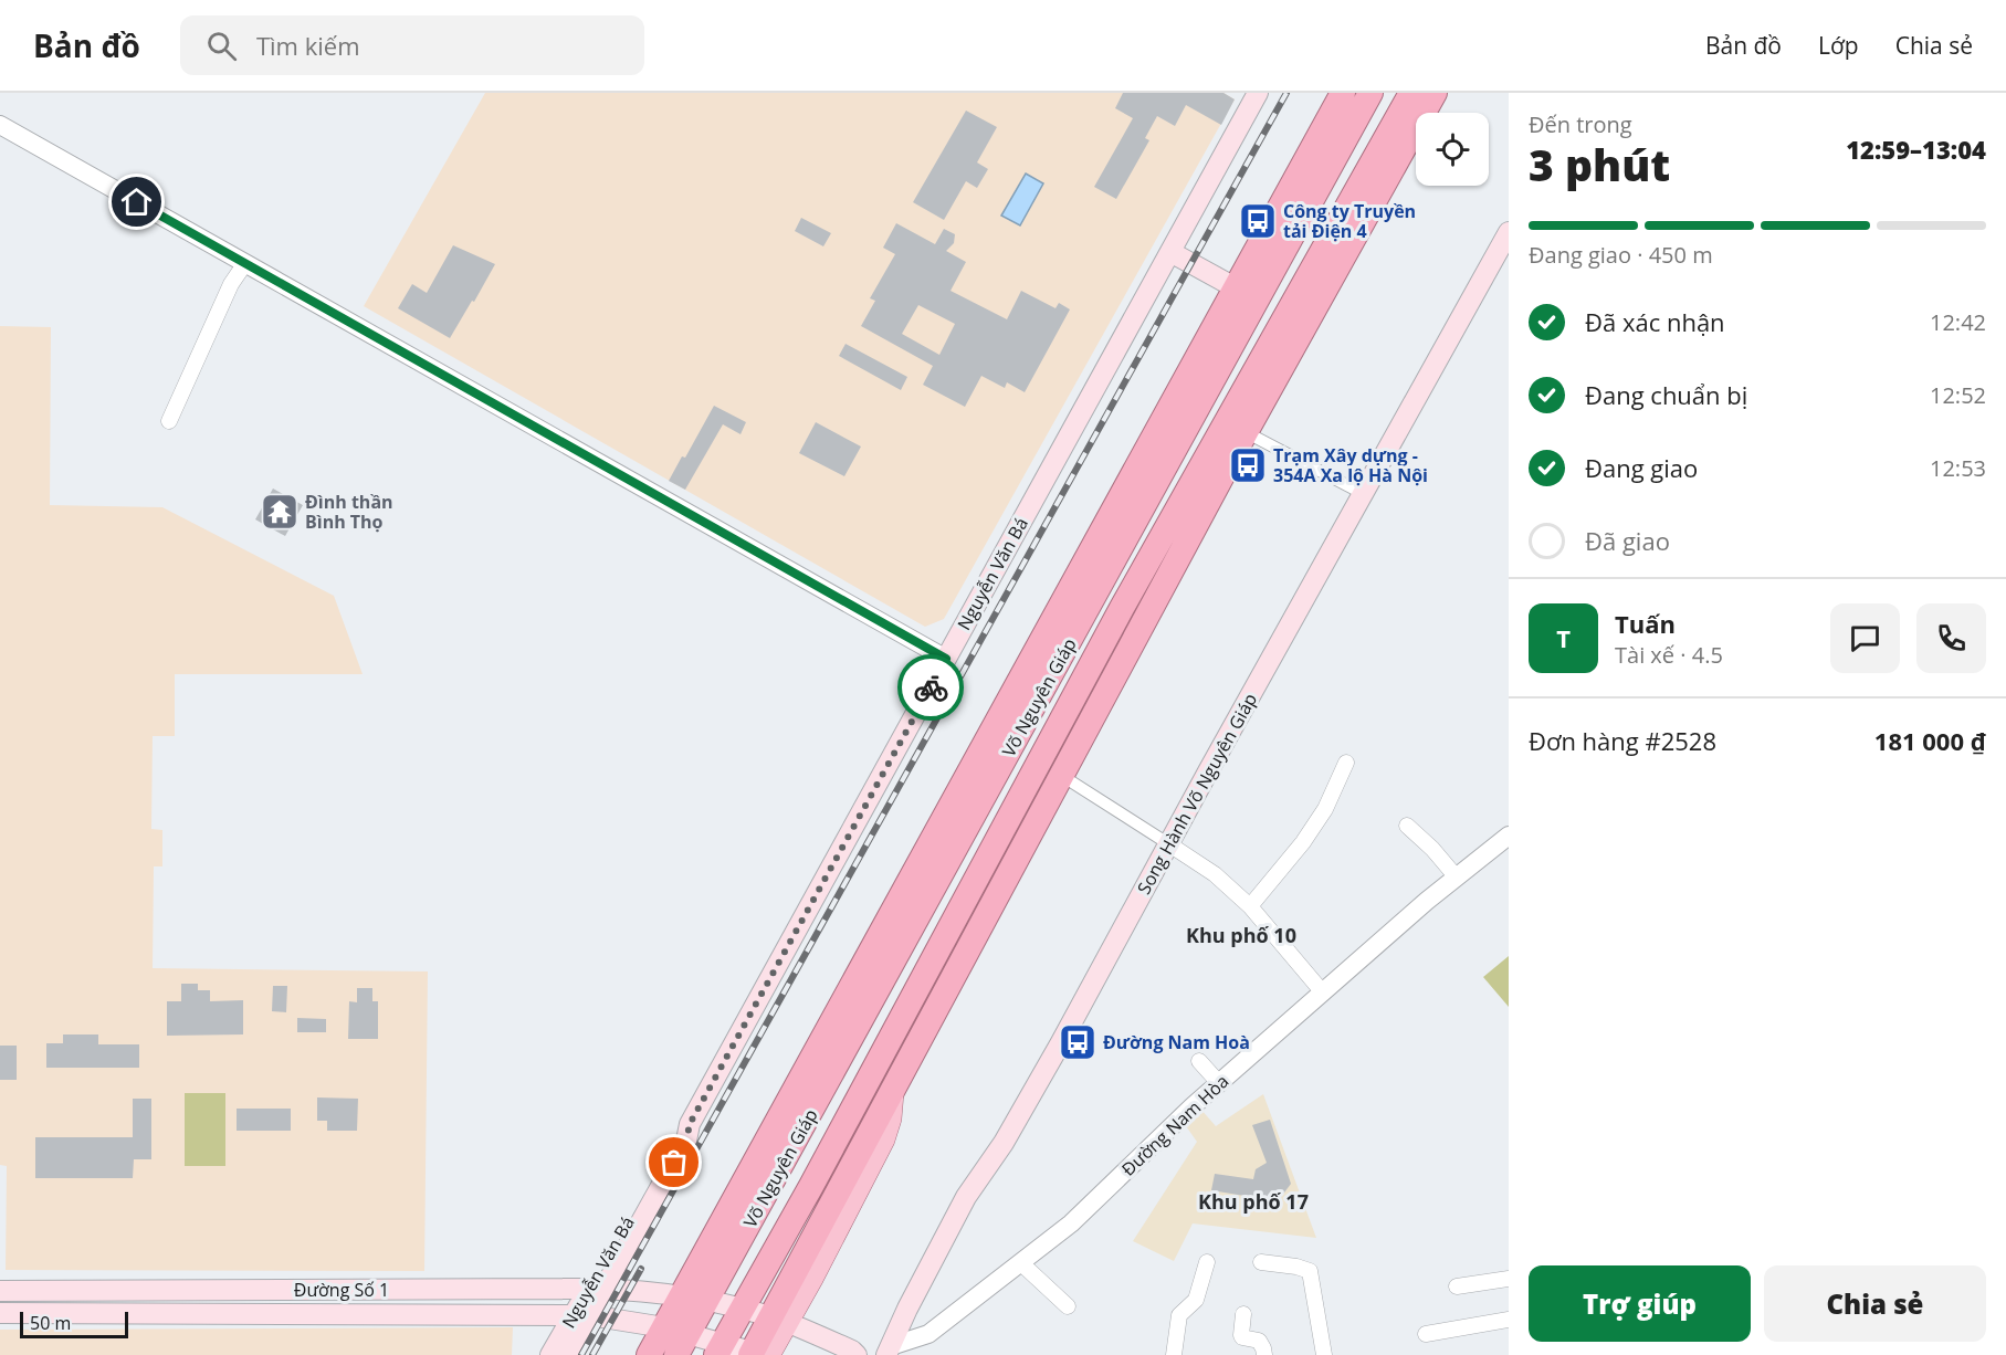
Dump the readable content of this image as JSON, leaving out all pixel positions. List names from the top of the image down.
{
  "streets": {
    "highway": ["Võ Nguyên Giáp"],
    "main road": ["Nguyễn Văn Bá", "Song Hành Võ Nguyên Giáp", "Đường Số 1"],
    "street": ["Đường Nam Hòa"]
  },
  "crossings": [
    ["Nguyễn Văn Bá", "Đường Số 1"],
    ["Võ Nguyên Giáp", "Đường Số 1"],
    ["Song Hành Võ Nguyên Giáp", "Đường Nam Hòa"]
  ],
  "districts": ["Khu phố 10", "Khu phố 17"],
  "places": {
    "bus stop": ["Công ty Truyền tải Điện 4", "Trạm Xây dựng - 354A Xa lộ Hà Nội", "Đường Nam Hoà"],
    "temple": ["Đình thần Bình Thọ"]
  },
  "scale_bar": "50 m",
  "page": {
    "header": "Bản đồ",
    "search": "Tìm kiếm",
    "nav": ["Bản đồ", "Lớp", "Chia sẻ"],
    "heading": ["3 phút", "Đến trong", "12:59–13:04"],
    "panel": [
      "Tuấn",
      "Tài xế · 4.5",
      "Đơn hàng #2528",
      "181 000 ₫"
    ],
    "bar": "Đang giao · 450 m",
    "list": [
      ["Đã xác nhận", "12:42"],
      ["Đang chuẩn bị", "12:52"],
      ["Đang giao", "12:53"],
      "Đã giao"
    ],
    "round": "T",
    "buttons": ["Trợ giúp", "Chia sẻ"],
    "scale": "50 m"
  }
}
